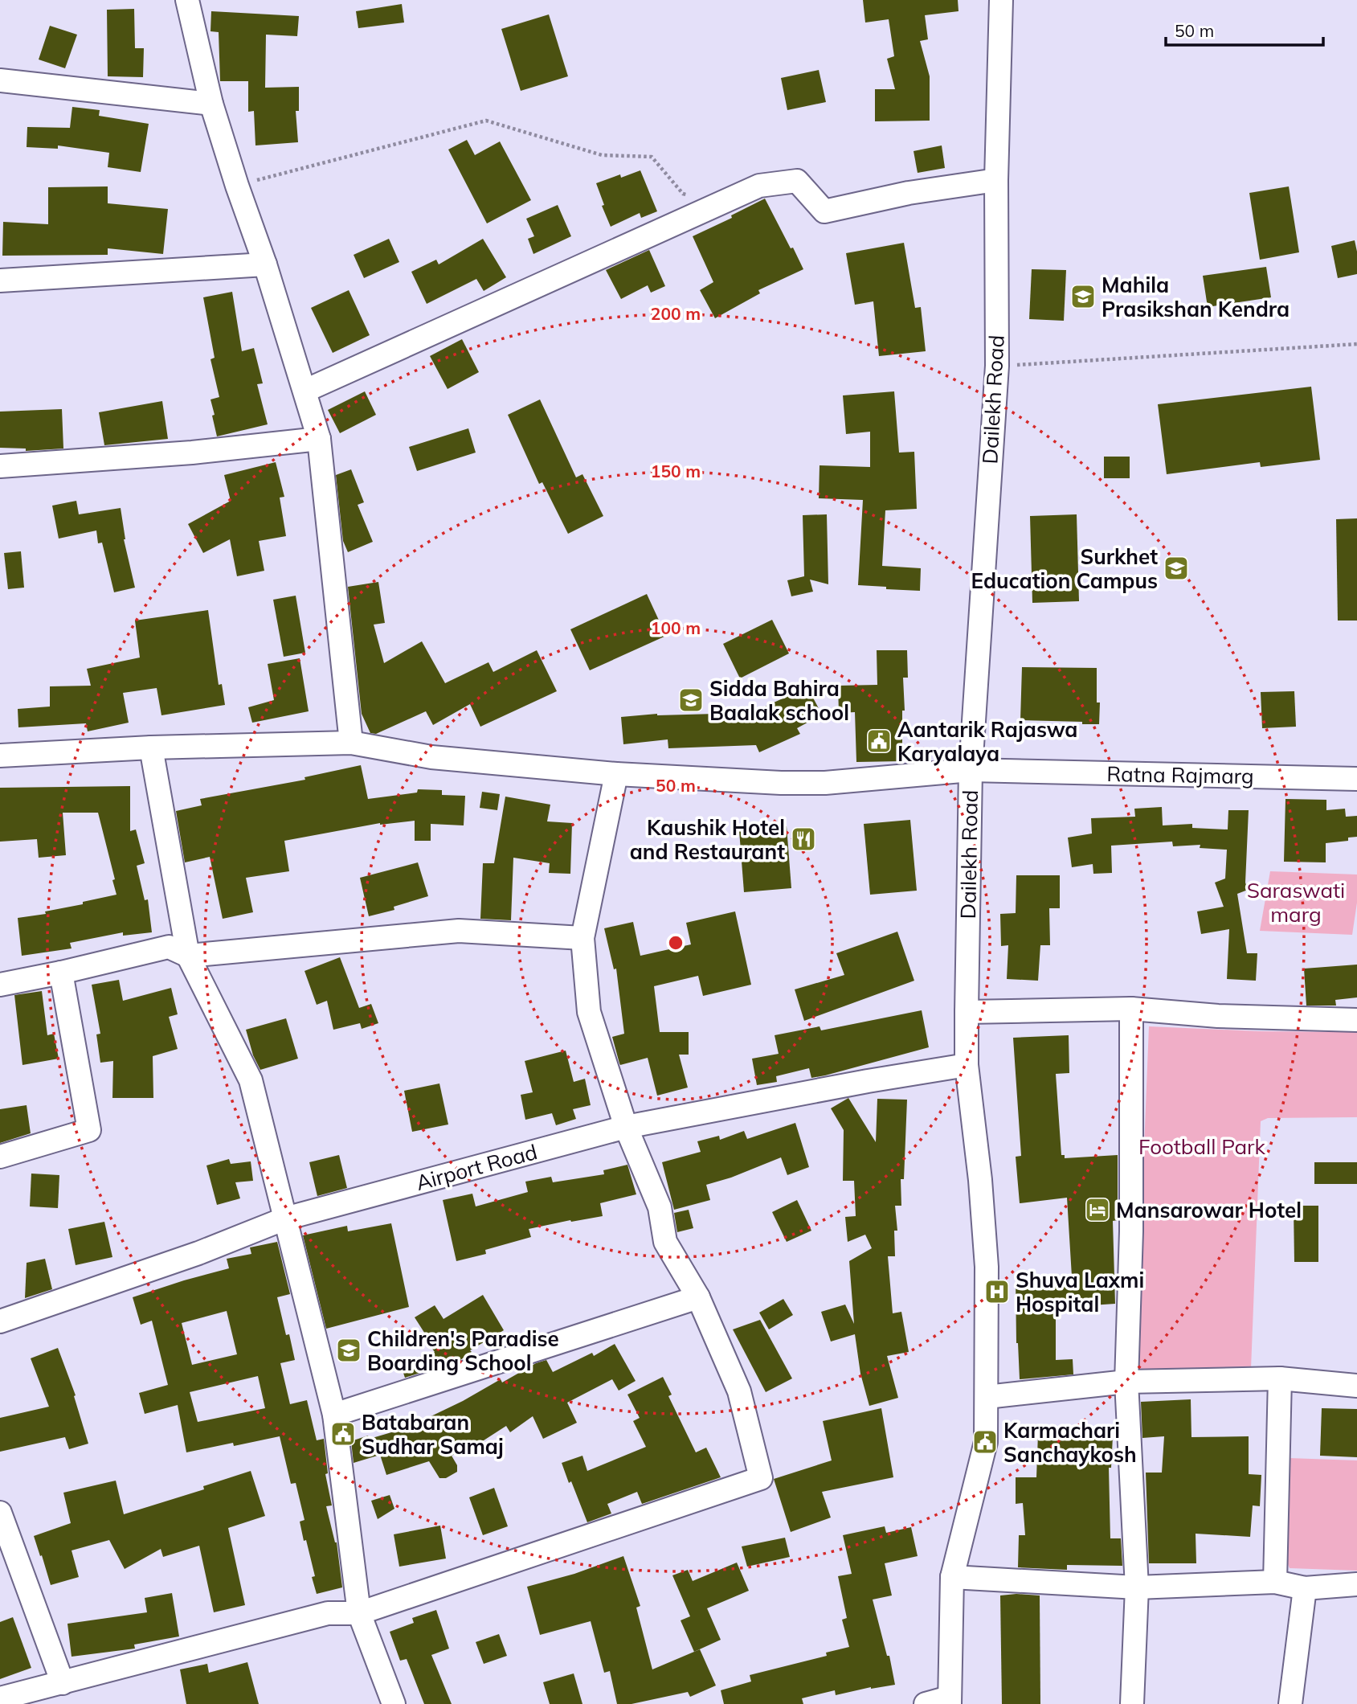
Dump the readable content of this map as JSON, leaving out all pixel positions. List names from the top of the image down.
{
  "streets": {
    "street": ["Dailekh Road", "Ratna Rajmarg", "Airport Road"]
  },
  "crossings": [
    ["Dailekh Road", "Ratna Rajmarg"],
    ["Dailekh Road", "Airport Road"]
  ],
  "parks": ["Saraswati marg", "Football Park"],
  "places": {
    "school or university": [
      "Mahila Prasikshan Kendra",
      "Surkhet Education Campus",
      "Sidda Bahira Baalak school",
      "Children's Paradise Boarding School"
    ],
    "public building": ["Aantarik Rajaswa Karyalaya", "Batabaran Sudhar Samaj", "Karmachari Sanchaykosh"],
    "restaurant": ["Kaushik Hotel and Restaurant"],
    "hotel": ["Mansarowar Hotel"],
    "hospital": ["Shuva Laxmi Hospital"]
  },
  "scale_bar": "50 m",
  "rings": [
    "200 m",
    "150 m",
    "100 m",
    "50 m"
  ]
}
